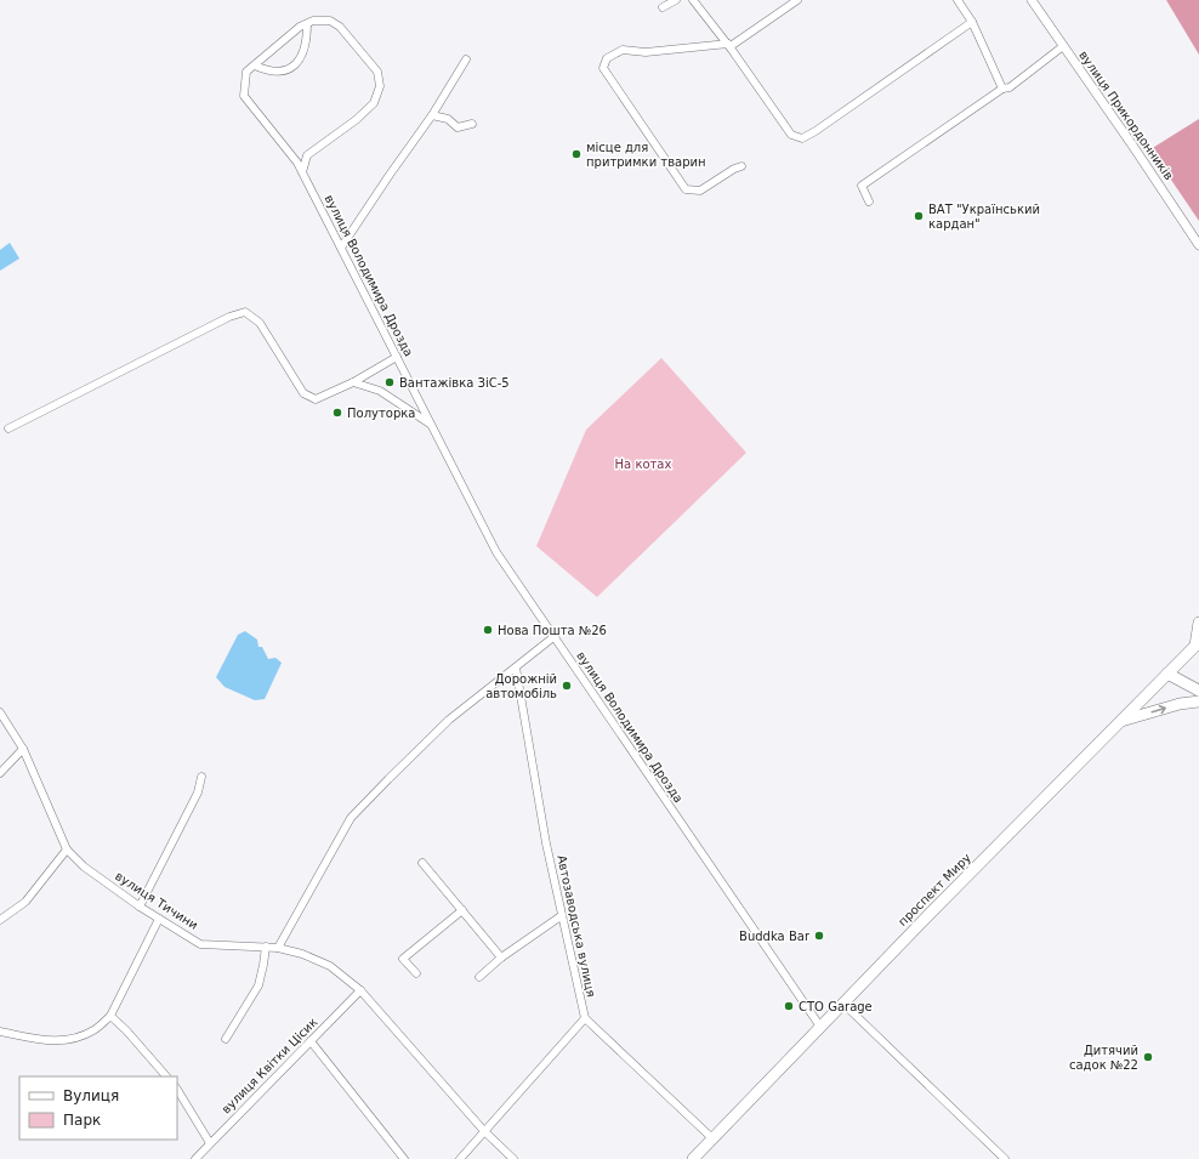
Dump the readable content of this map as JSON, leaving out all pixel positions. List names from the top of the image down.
{
  "streets": {
    "main road": ["проспект Миру"],
    "street": [
      "вулиця Прикордонників",
      "вулиця Володимира Дрозда",
      "вулиця Тичини",
      "Автозаводська вулиця",
      "вулиця Квітки Цісик"
    ]
  },
  "crossings": [
    ["вулиця Володимира Дрозда", "проспект Миру"],
    ["вулиця Тичини", "вулиця Квітки Цісик"]
  ],
  "parks": ["На котах"],
  "places": [
    "місце для притримки тварин",
    "ВАТ \"Український кардан\"",
    "Вантажівка ЗіС-5",
    "Полуторка",
    "Нова Пошта №26",
    "Дорожній автомобіль",
    "Buddka Bar",
    "СТО Garage",
    "Дитячий садок №22"
  ],
  "legend": ["Вулиця", "Парк"]
}
